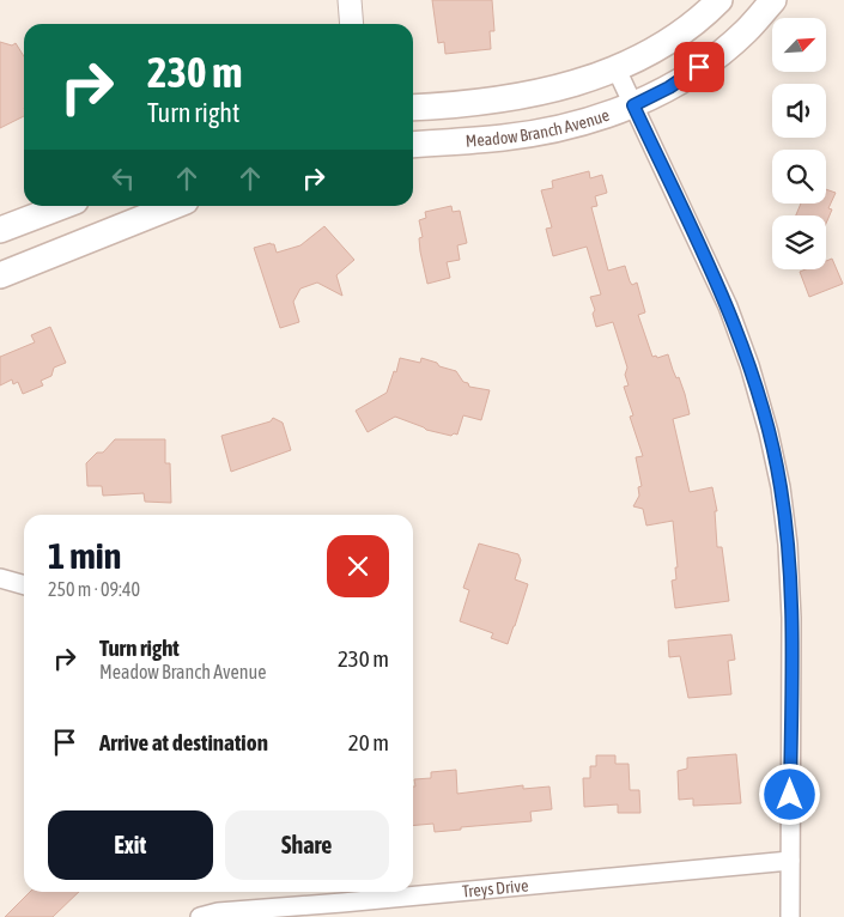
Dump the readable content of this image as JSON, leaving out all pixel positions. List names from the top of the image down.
{
  "streets": {
    "main road": ["Meadow Branch Avenue"],
    "street": ["Treys Drive"]
  },
  "north": "top right",
  "page": {
    "turn": ["230 m", "Turn right"],
    "heading": ["1 min", "250 m · 09:40"],
    "list": [
      {
        "name": "Turn right",
        "note": "Meadow Branch Avenue",
        "value": "230 m"
      },
      {
        "name": "Arrive at destination",
        "value": "20 m"
      }
    ],
    "buttons": ["Exit", "Share"]
  }
}
